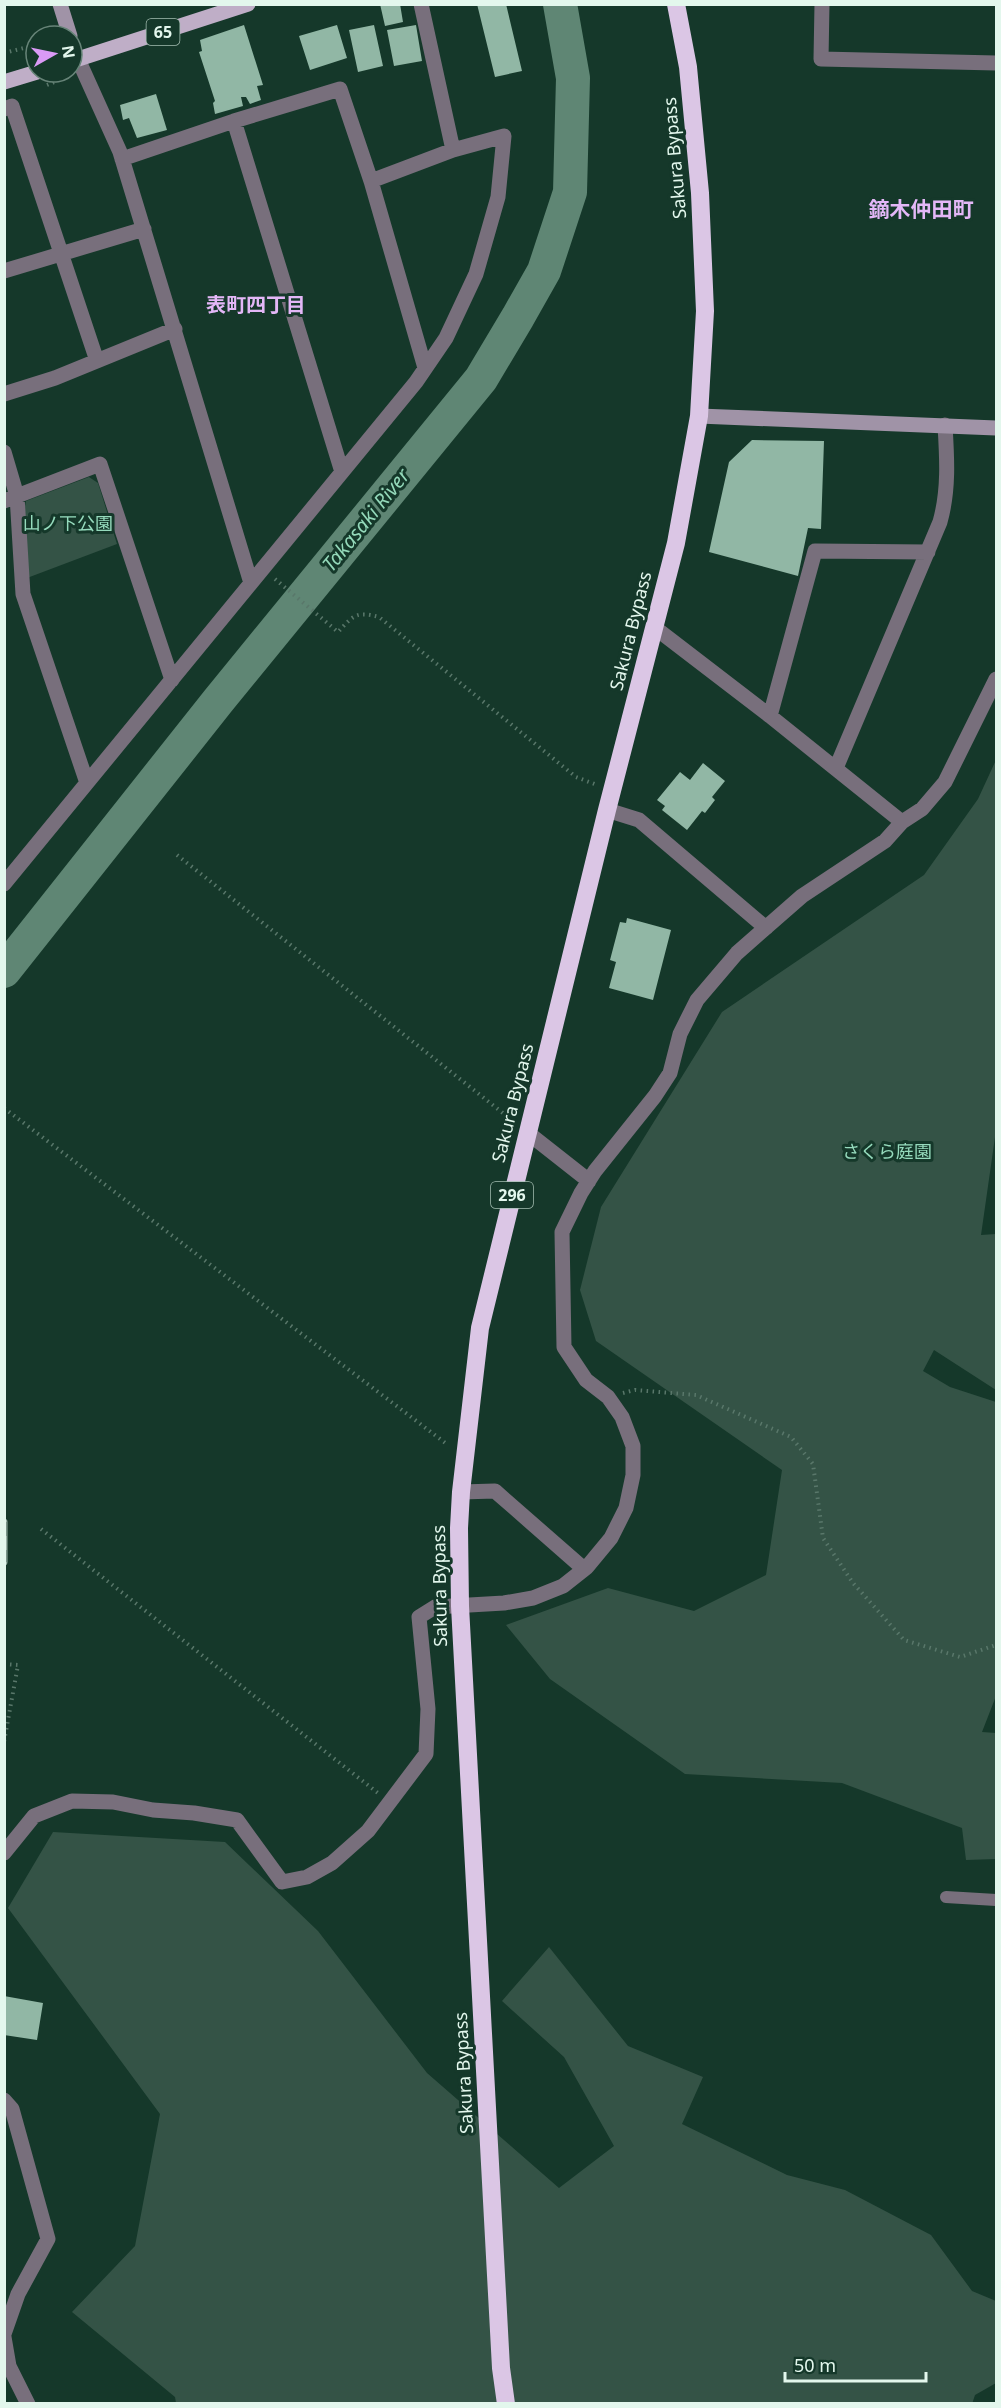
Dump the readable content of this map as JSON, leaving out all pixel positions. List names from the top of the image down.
{
  "streets": {
    "highway": ["Sakura Bypass", "296"],
    "main road": ["65"]
  },
  "districts": ["鏑木仲田町", "表町四丁目"],
  "water": ["Takasaki River"],
  "parks": ["山ノ下公園", "さくら庭園"],
  "scale_bar": "50 m",
  "north": "right"
}
